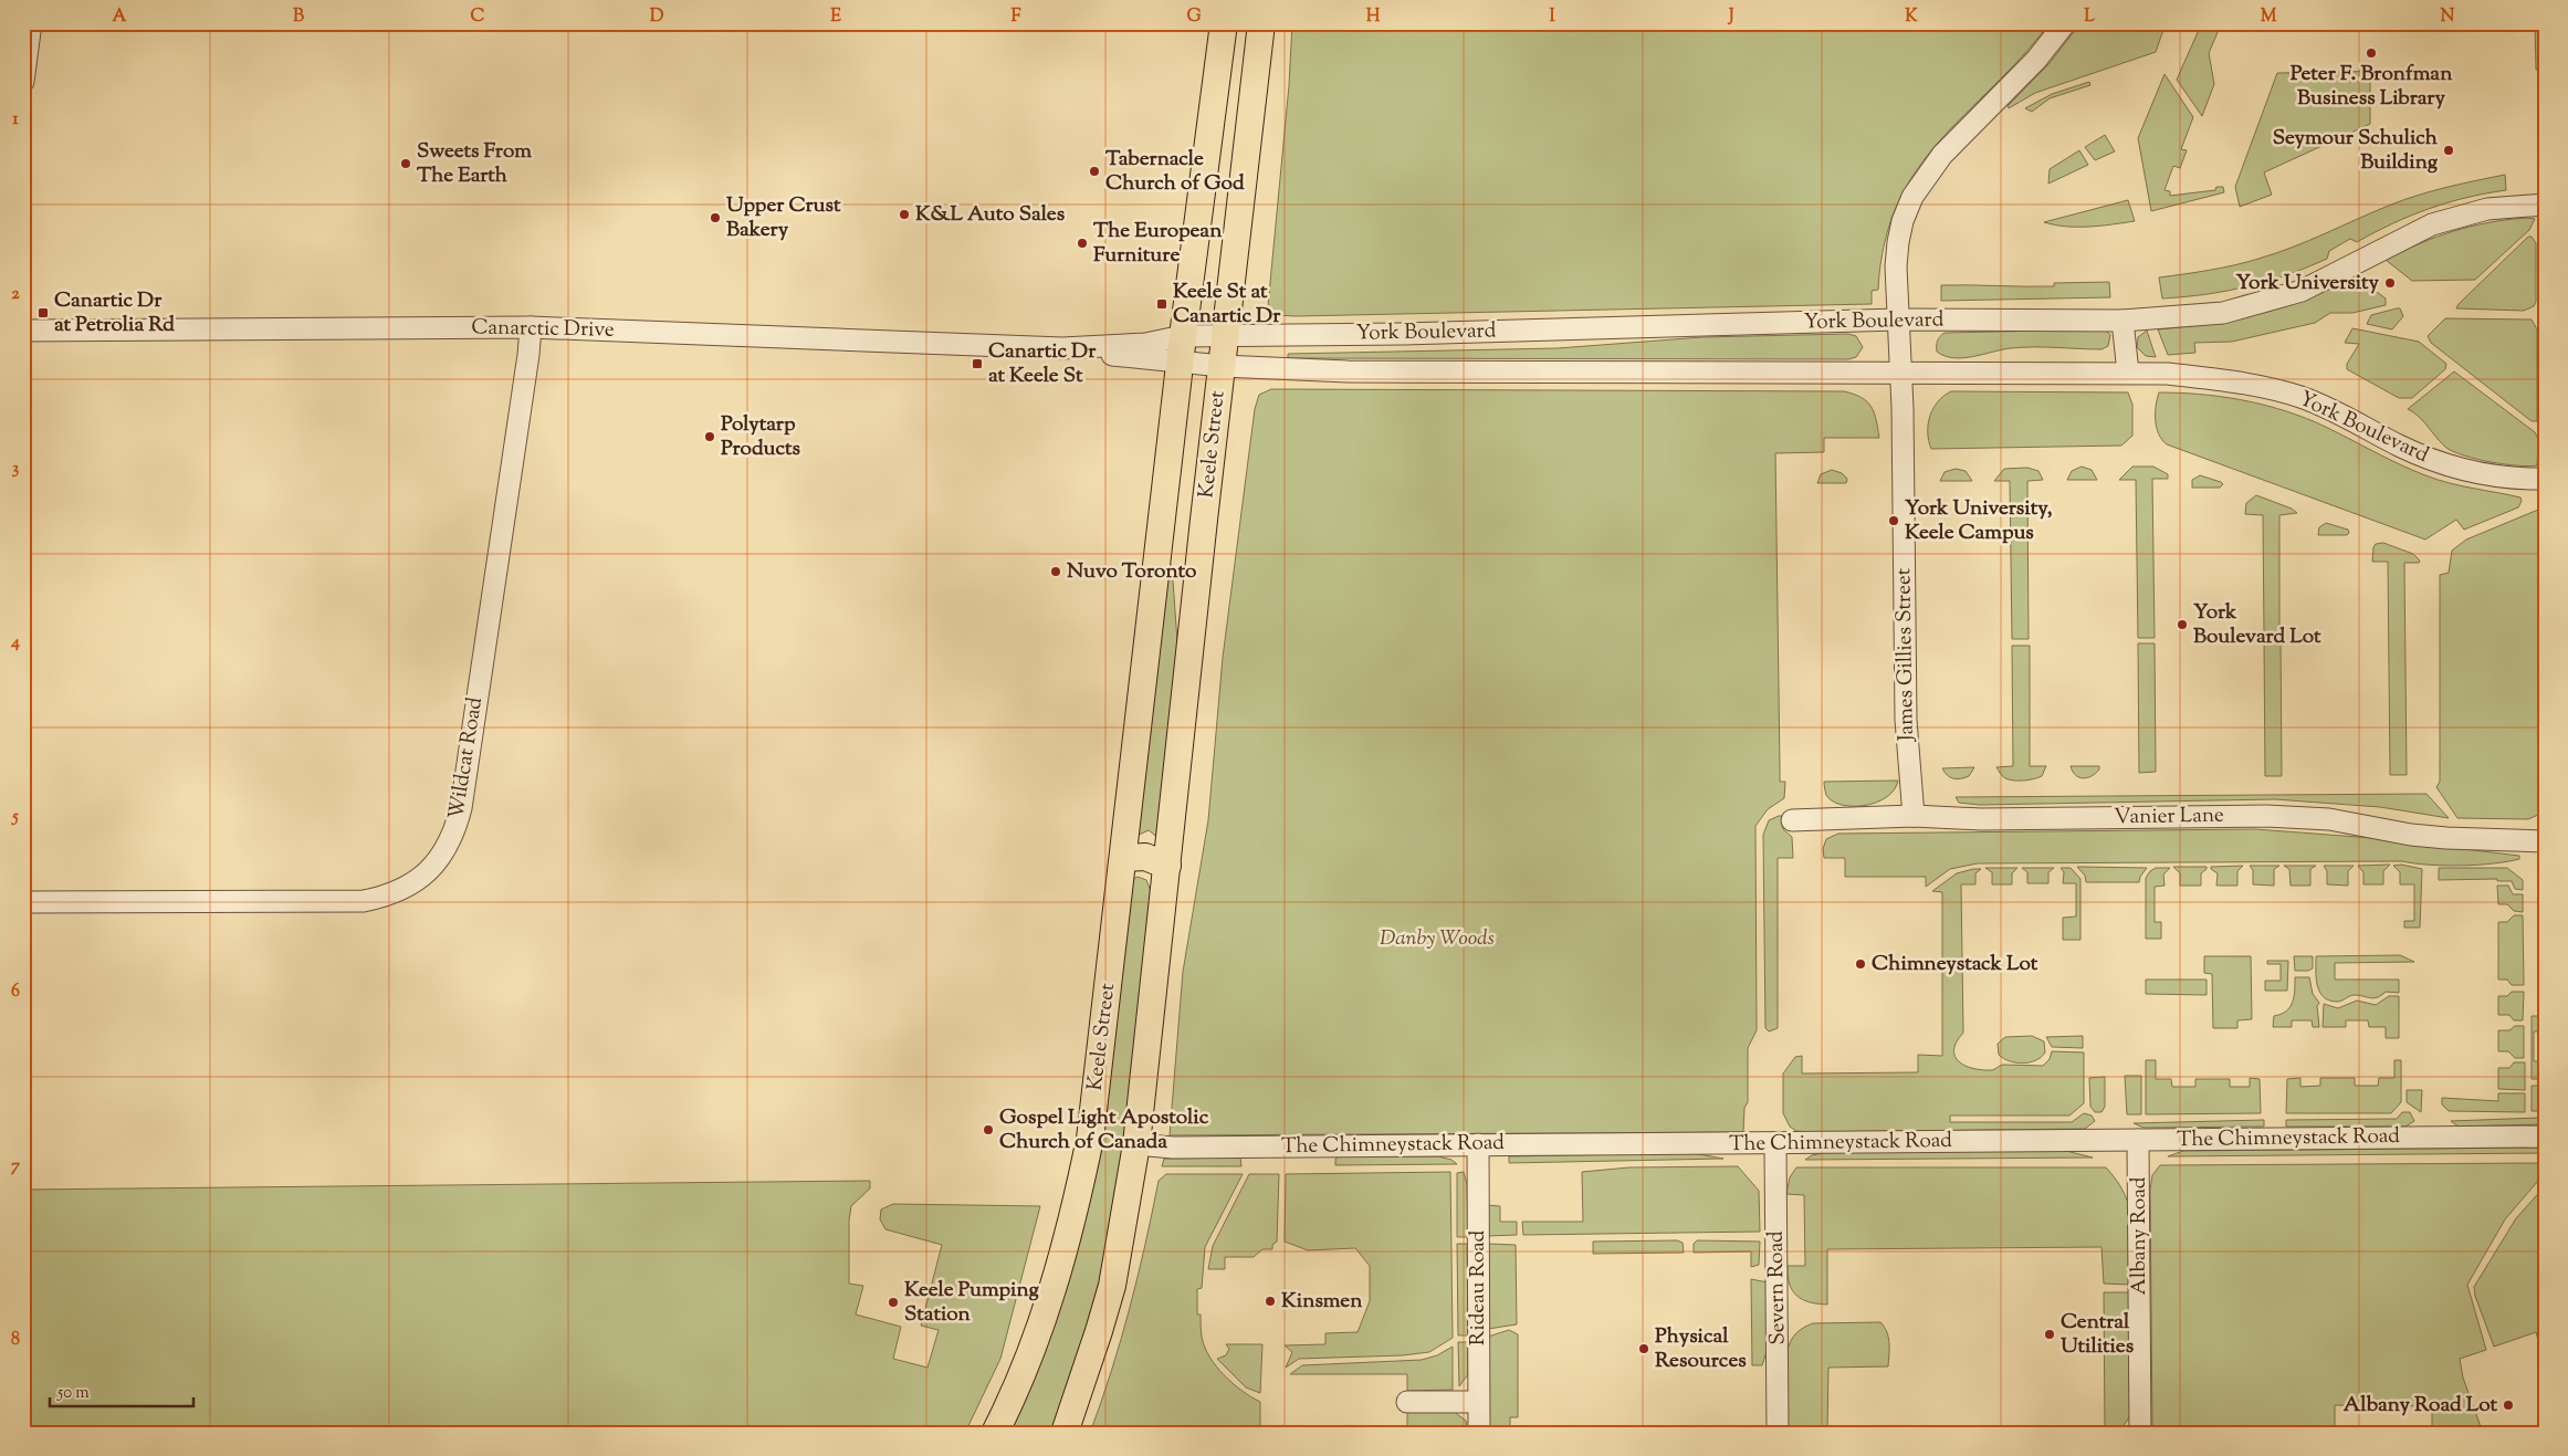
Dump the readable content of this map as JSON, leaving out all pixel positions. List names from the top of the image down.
{
  "streets": {
    "main road": ["Keele Street"],
    "street": [
      "York Boulevard",
      "Canarctic Drive",
      "James Gillies Street",
      "Wildcat Road",
      "Vanier Lane",
      "The Chimneystack Road",
      "Albany Road",
      "Rideau Road",
      "Severn Road"
    ]
  },
  "crossings": [
    ["York Boulevard", "Canarctic Drive"],
    ["York Boulevard", "Keele Street"],
    ["York Boulevard", "James Gillies Street"],
    ["Canarctic Drive", "Keele Street"],
    ["Canarctic Drive", "Wildcat Road"],
    ["Keele Street", "The Chimneystack Road"],
    ["James Gillies Street", "Vanier Lane"],
    ["The Chimneystack Road", "Albany Road"],
    ["The Chimneystack Road", "Rideau Road"],
    ["The Chimneystack Road", "Severn Road"]
  ],
  "parks": ["Danby Woods"],
  "places": {
    "other": [
      "Peter F. Bronfman Business Library",
      "Seymour Schulich Building",
      "Sweets From The Earth",
      "Tabernacle Church of God",
      "K&L Auto Sales",
      "Upper Crust Bakery",
      "The European Furniture",
      "York University",
      "Polytarp Products",
      "York University, Keele Campus",
      "Nuvo Toronto",
      "York Boulevard Lot",
      "Chimneystack Lot",
      "Gospel Light Apostolic Church of Canada",
      "Kinsmen",
      "Keele Pumping Station",
      "Central Utilities",
      "Physical Resources",
      "Albany Road Lot"
    ],
    "transit": ["Keele St at Canartic Dr", "Canartic Dr at Petrolia Rd", "Canartic Dr at Keele St"]
  },
  "scale_bar": "50 m",
  "grid": {
    "columns": [
      "A",
      "B",
      "C",
      "D",
      "E",
      "F",
      "G",
      "H",
      "I",
      "J",
      "K",
      "L",
      "M",
      "N"
    ],
    "rows": [
      "1",
      "2",
      "3",
      "4",
      "5",
      "6",
      "7",
      "8"
    ]
  }
}
